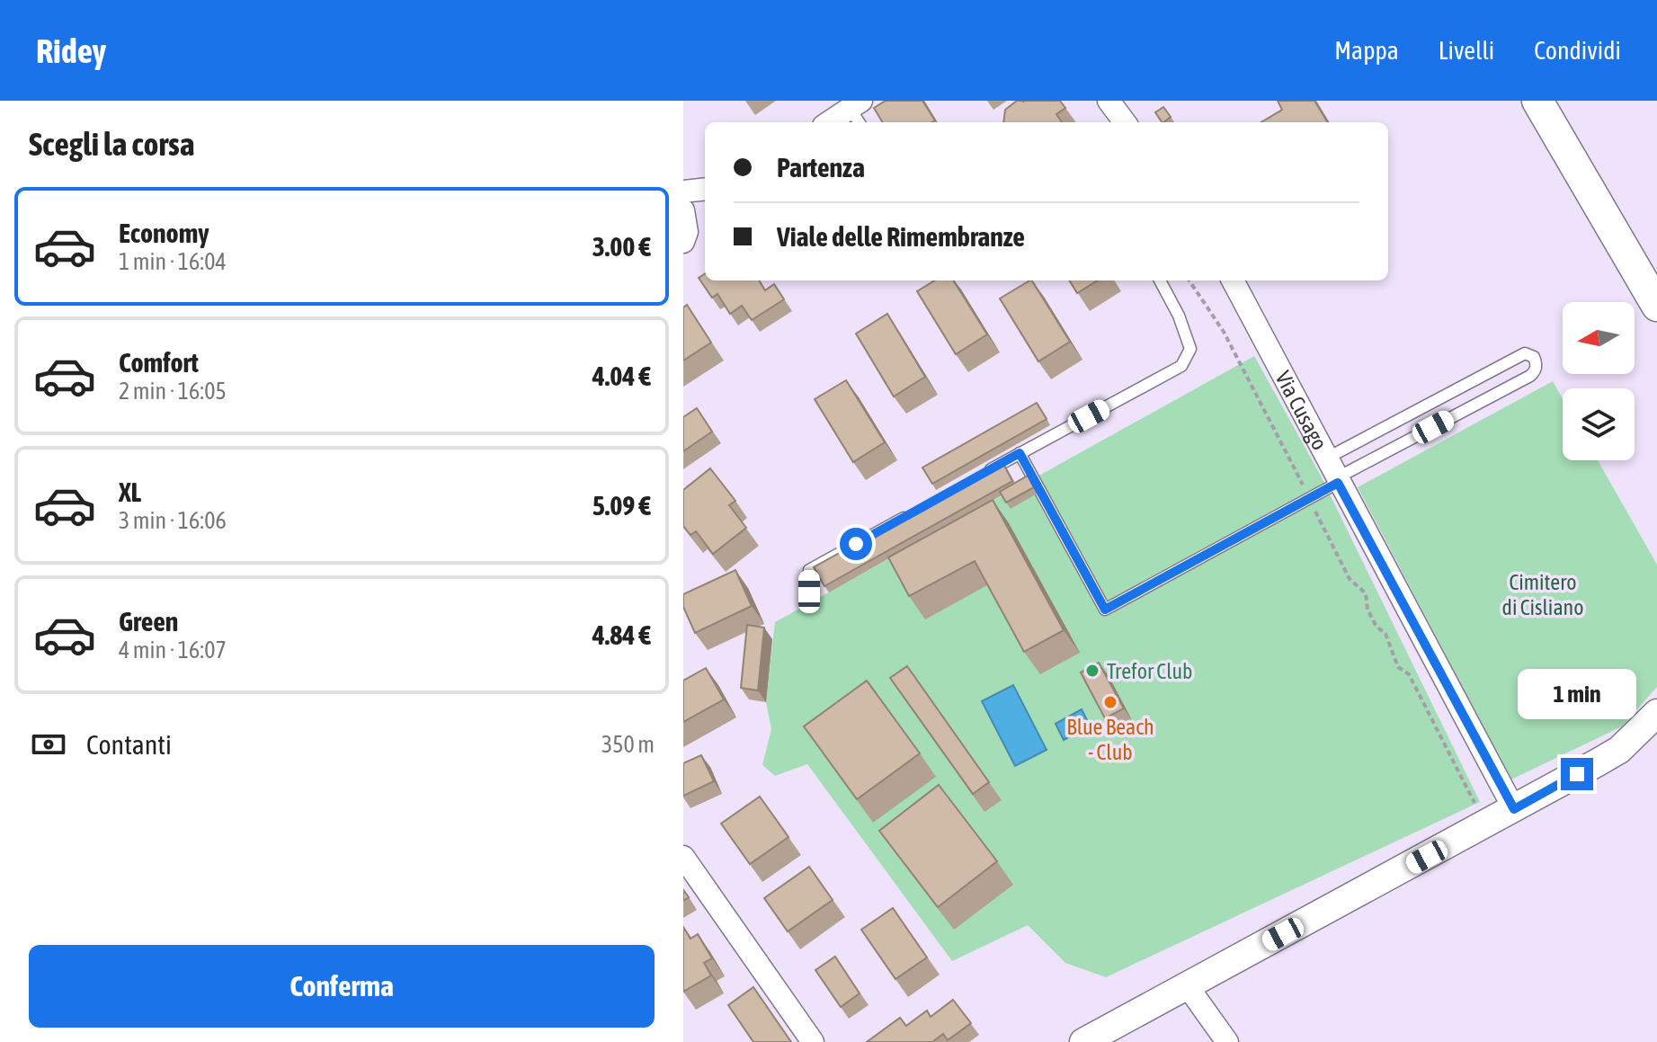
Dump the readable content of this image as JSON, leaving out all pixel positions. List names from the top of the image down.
{
  "streets": {
    "street": ["Via Cusago"]
  },
  "parks": ["Cimitero di Cisliano"],
  "places": ["Trefor Club", "Blue Beach - Club"],
  "north": "left",
  "page": {
    "header": "Ridey",
    "nav": ["Mappa", "Livelli", "Condividi"],
    "heading": "Scegli la corsa",
    "banner": ["Partenza", "Viale delle Rimembranze"],
    "list": [
      {
        "name": "Economy",
        "note": "1 min · 16:04",
        "value": "3.00 €"
      },
      {
        "name": "Comfort",
        "note": "2 min · 16:05",
        "value": "4.04 €"
      },
      {
        "name": "XL",
        "note": "3 min · 16:06",
        "value": "5.09 €"
      },
      {
        "name": "Green",
        "note": "4 min · 16:07",
        "value": "4.84 €"
      }
    ],
    "bubble": "1 min",
    "pay": ["Contanti", "350 m"],
    "buttons": "Conferma"
  }
}
